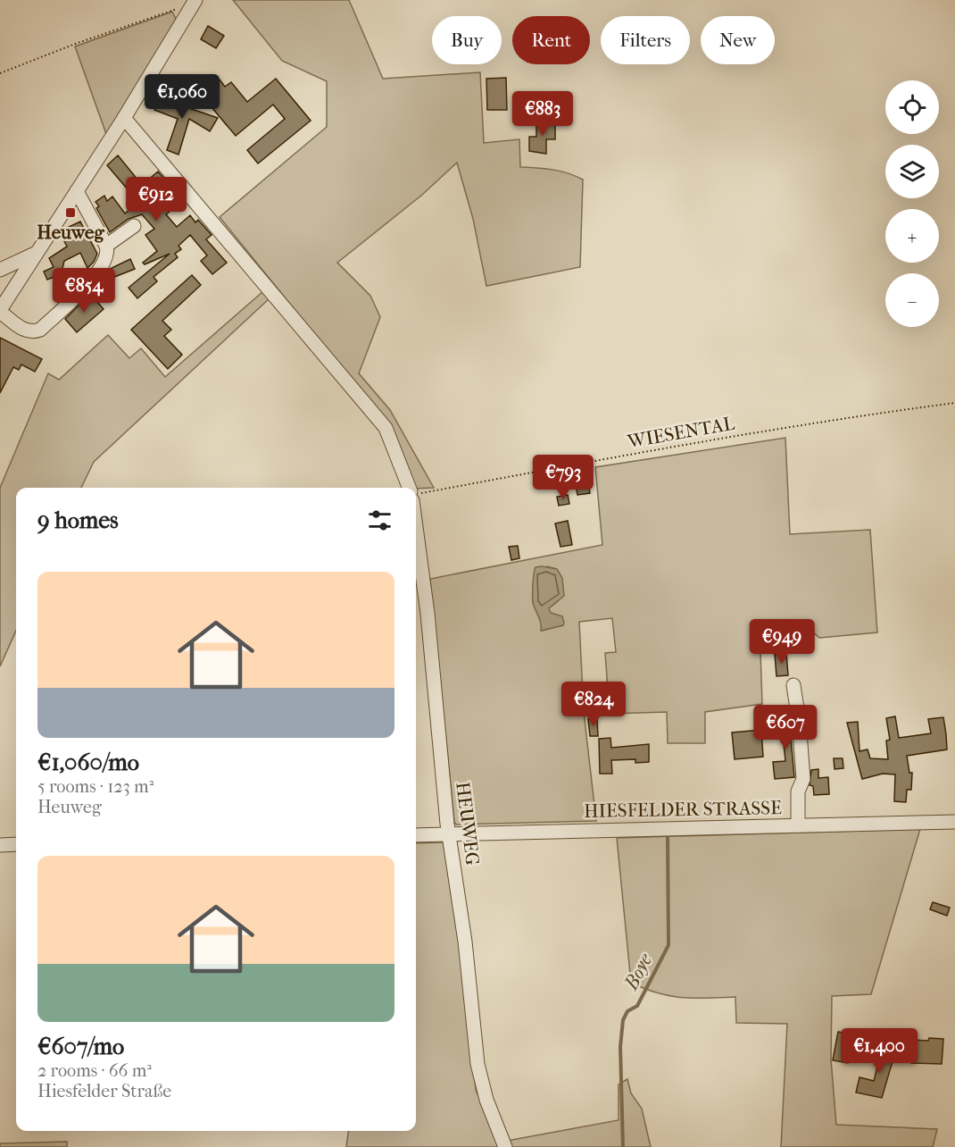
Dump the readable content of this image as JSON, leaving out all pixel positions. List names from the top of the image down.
{
  "streets": {
    "street": ["HIESFELDER STRASSE", "HEUWEG"],
    "path": ["WIESENTAL"]
  },
  "crossings": [
    ["HIESFELDER STRASSE", "HEUWEG"]
  ],
  "water": ["Boye"],
  "places": {
    "transit": ["Heuweg"]
  },
  "page": {
    "chip": [
      "Buy",
      "Rent",
      "Filters",
      "New"
    ],
    "price": [
      "€1,060",
      "€883",
      "€912",
      "€854",
      "€793",
      "€949",
      "€824",
      "€607",
      "€1,400"
    ],
    "map_buttons": ["+", "−"],
    "heading": "9 homes",
    "list": [
      {
        "name": "€1,060/mo",
        "note": "5 rooms · 123 m² · Heuweg"
      },
      {
        "name": "€607/mo",
        "note": "2 rooms · 66 m² · Hiesfelder Straße"
      }
    ]
  }
}
